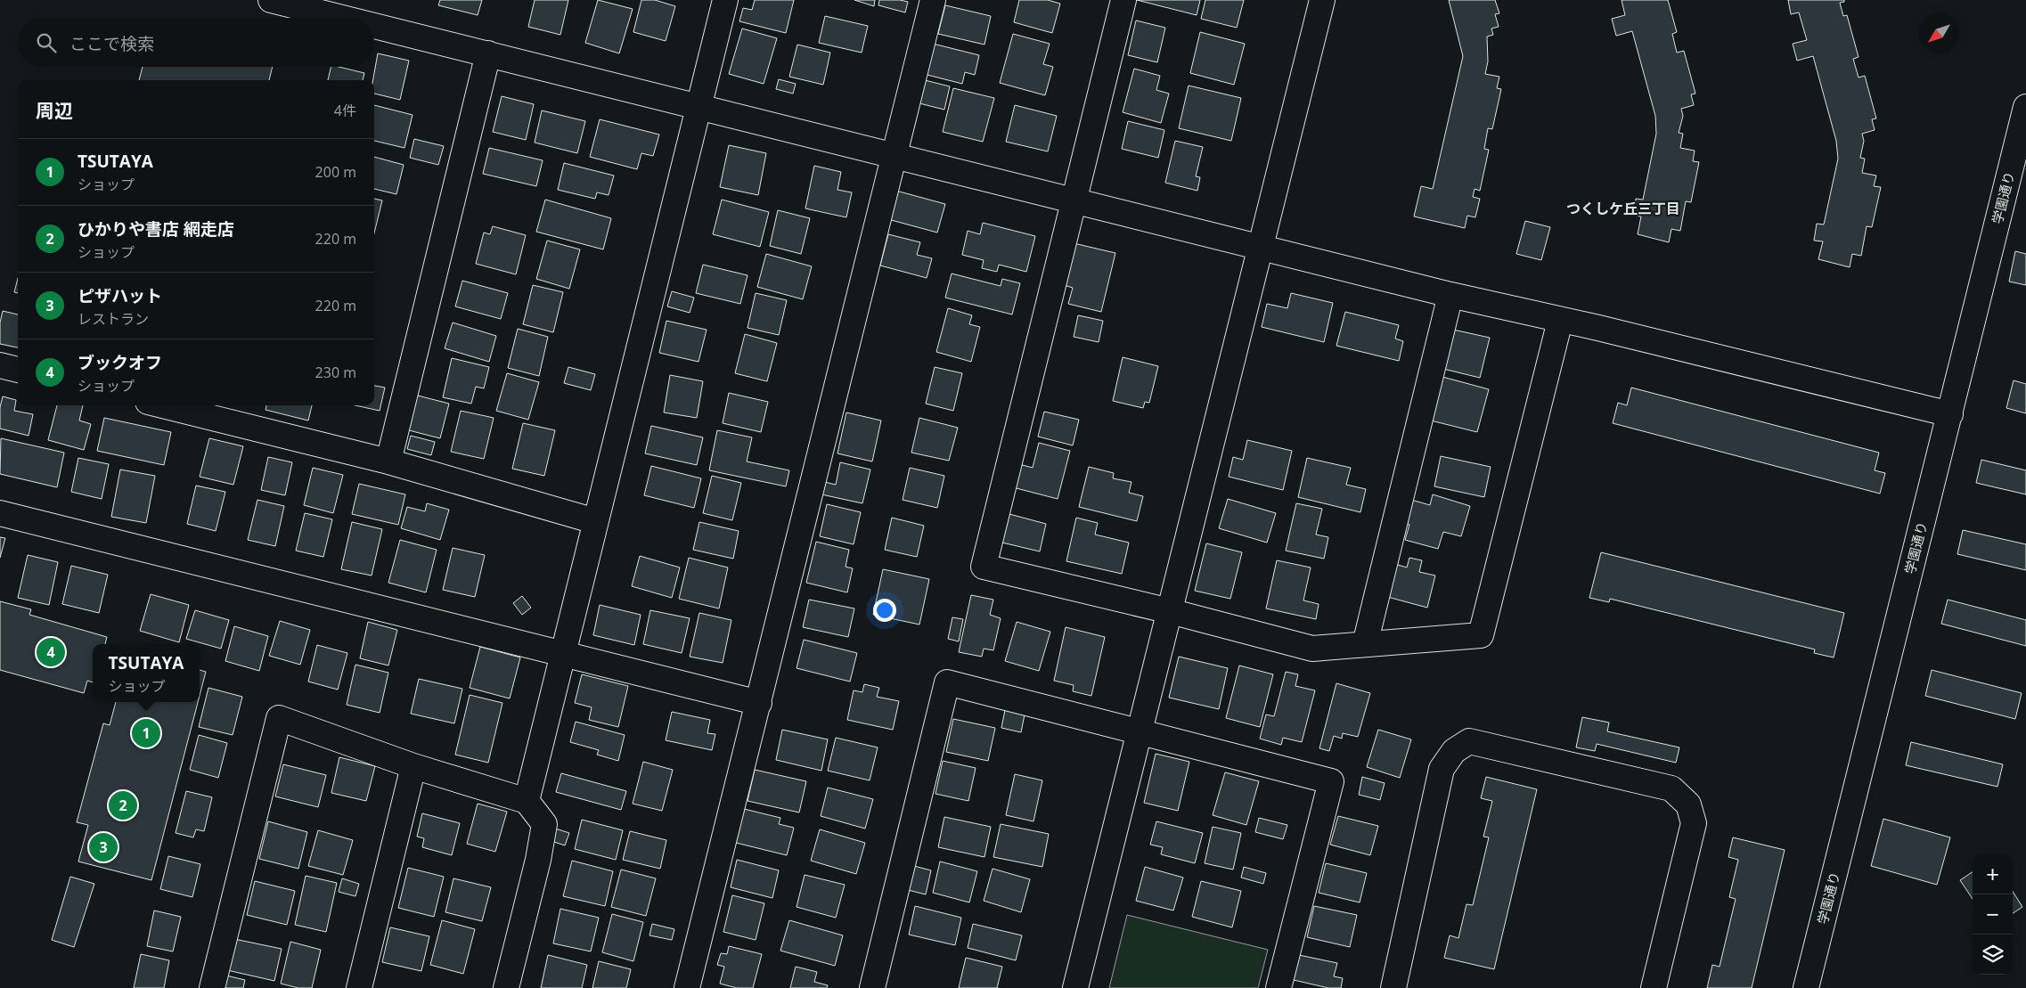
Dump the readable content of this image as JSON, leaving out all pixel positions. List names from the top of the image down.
{
  "streets": {
    "street": ["学園通り"]
  },
  "districts": ["つくしケ丘三丁目"],
  "north": "bottom left",
  "page": {
    "search": "ここで検索",
    "heading": ["周辺", "4件"],
    "list": [
      {
        "mark": "1",
        "name": "TSUTAYA",
        "note": "ショップ",
        "value": "200 m"
      },
      {
        "mark": "2",
        "name": "ひかりや書店 網走店",
        "note": "ショップ",
        "value": "220 m"
      },
      {
        "mark": "3",
        "name": "ピザハット",
        "note": "レストラン",
        "value": "220 m"
      },
      {
        "mark": "4",
        "name": "ブックオフ",
        "note": "ショップ",
        "value": "230 m"
      }
    ],
    "pins": [
      "4",
      "1",
      "2",
      "3"
    ],
    "popup": ["TSUTAYA", "ショップ"],
    "map_buttons": ["+", "−"]
  }
}
